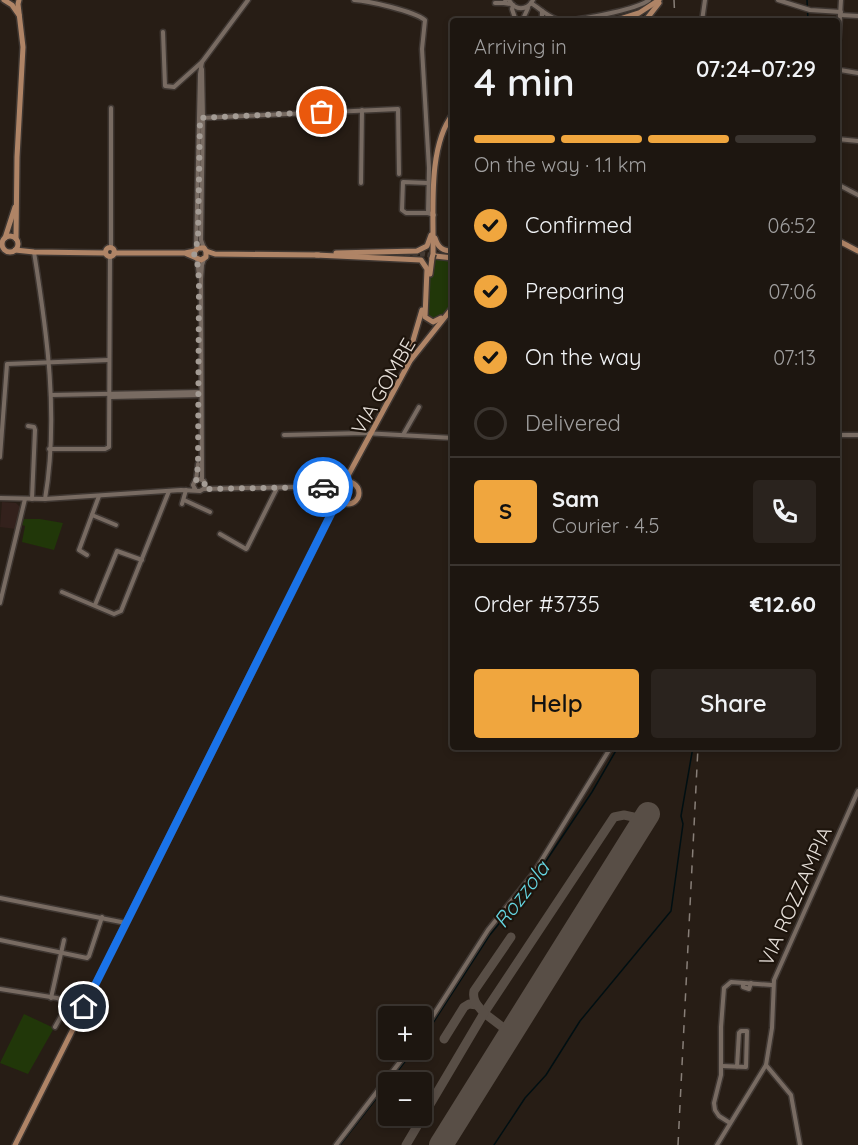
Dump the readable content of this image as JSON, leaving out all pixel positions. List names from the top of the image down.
{
  "streets": {
    "main road": ["VIA GOMBE"],
    "street": ["VIA ROZZAMPIA"]
  },
  "water": ["Rozzola"],
  "page": {
    "heading": ["4 min", "Arriving in", "07:24–07:29"],
    "panel": [
      "Sam",
      "Courier · 4.5",
      "Order #3735",
      "€12.60"
    ],
    "bar": "On the way · 1.1 km",
    "list": [
      ["Confirmed", "06:52"],
      ["Preparing", "07:06"],
      ["On the way", "07:13"],
      "Delivered"
    ],
    "round": "S",
    "buttons": ["Help", "Share"],
    "map_buttons": ["+", "−"]
  }
}
